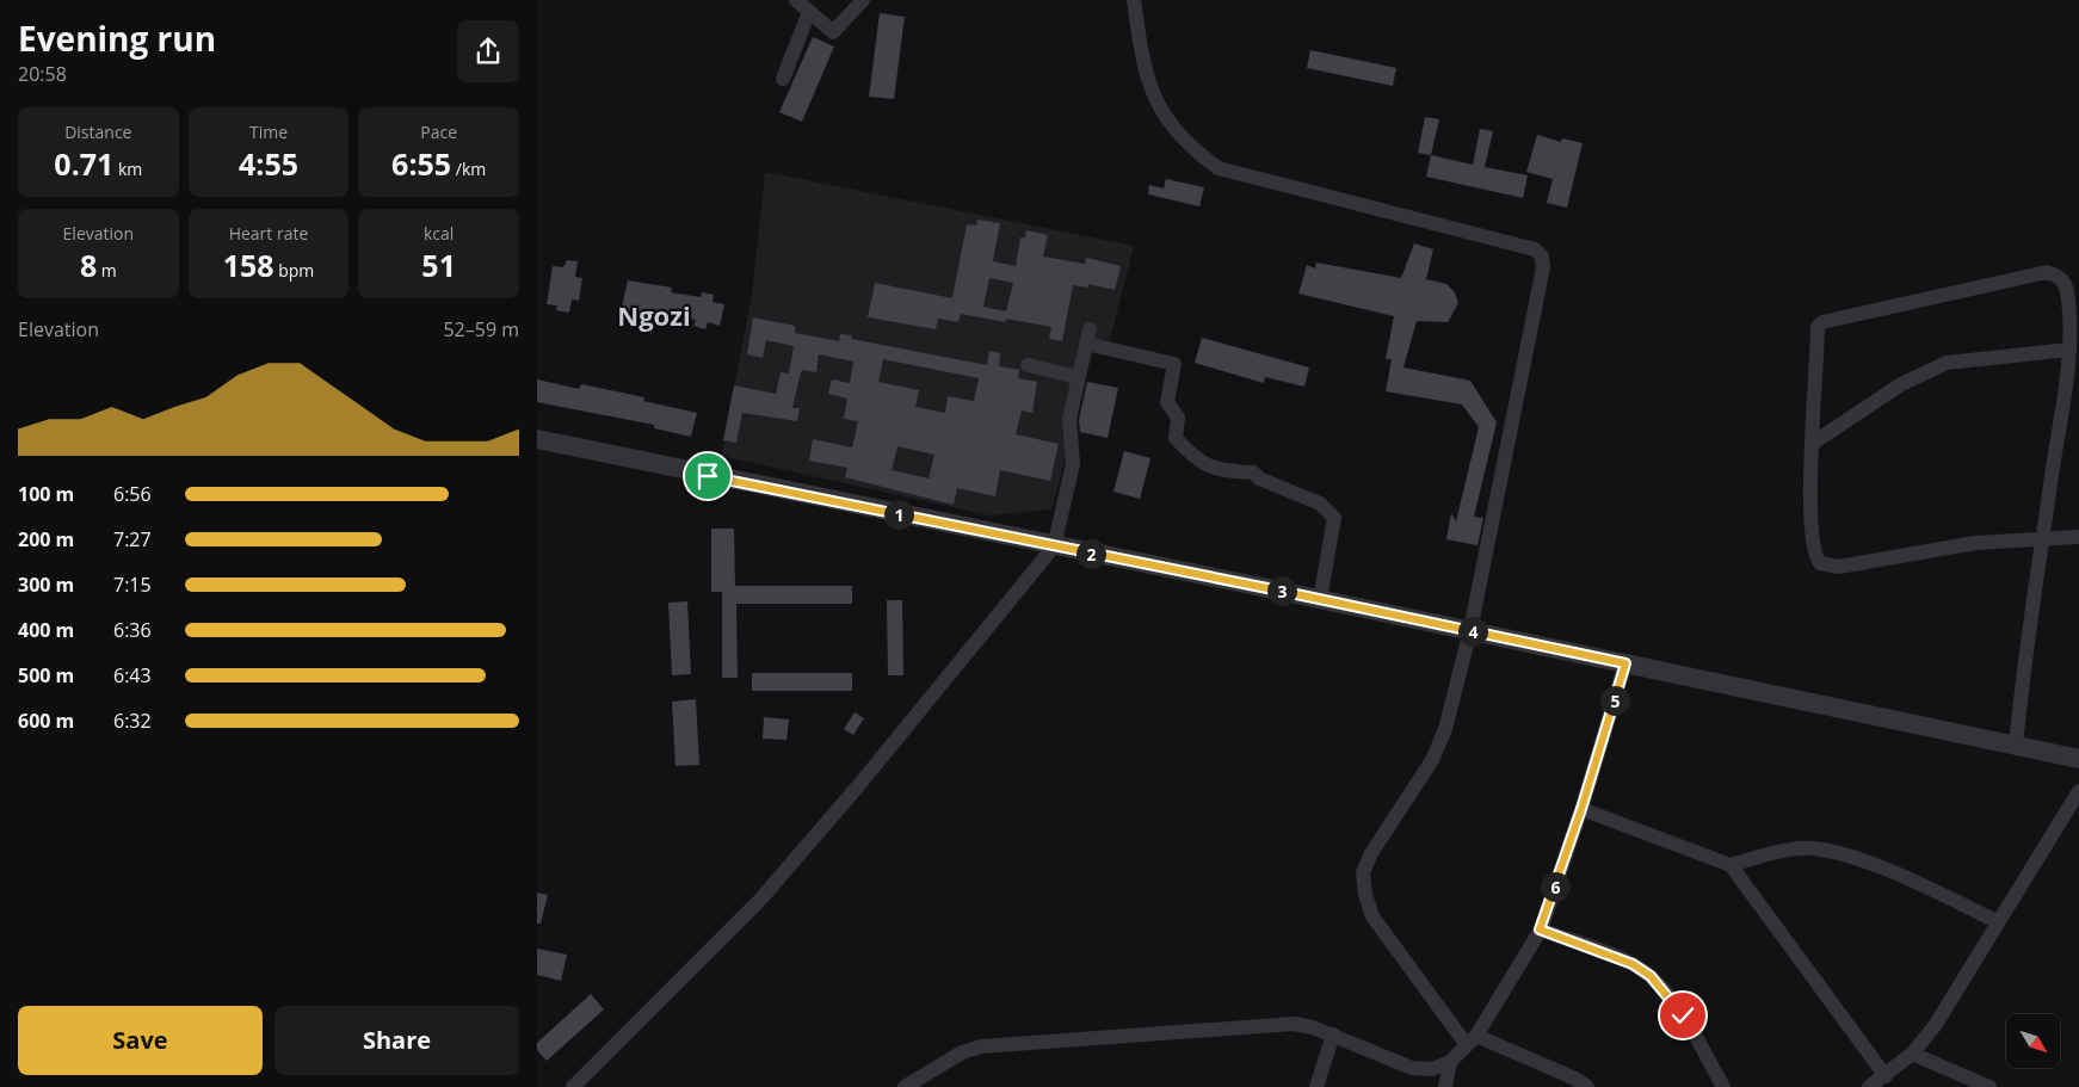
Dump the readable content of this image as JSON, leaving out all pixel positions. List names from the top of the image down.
{
  "districts": ["Ngozi"],
  "north": "bottom right",
  "page": {
    "heading": ["Evening run", "20:58"],
    "stats": [
      ["Distance", "0.71 km"],
      ["Time", "4:55"],
      ["Pace", "6:55 /km"],
      ["Elevation", "8 m"],
      ["Heart rate", "158 bpm"],
      ["kcal", "51"]
    ],
    "chart": ["Elevation", "52–59 m"],
    "list": [
      {
        "name": "100 m",
        "note": "6:56"
      },
      {
        "name": "200 m",
        "note": "7:27"
      },
      {
        "name": "300 m",
        "note": "7:15"
      },
      {
        "name": "400 m",
        "note": "6:36"
      },
      {
        "name": "500 m",
        "note": "6:43"
      },
      {
        "name": "600 m",
        "note": "6:32"
      }
    ],
    "pins": [
      "1",
      "2",
      "3",
      "4",
      "5",
      "6"
    ],
    "buttons": ["Save", "Share"]
  }
}
